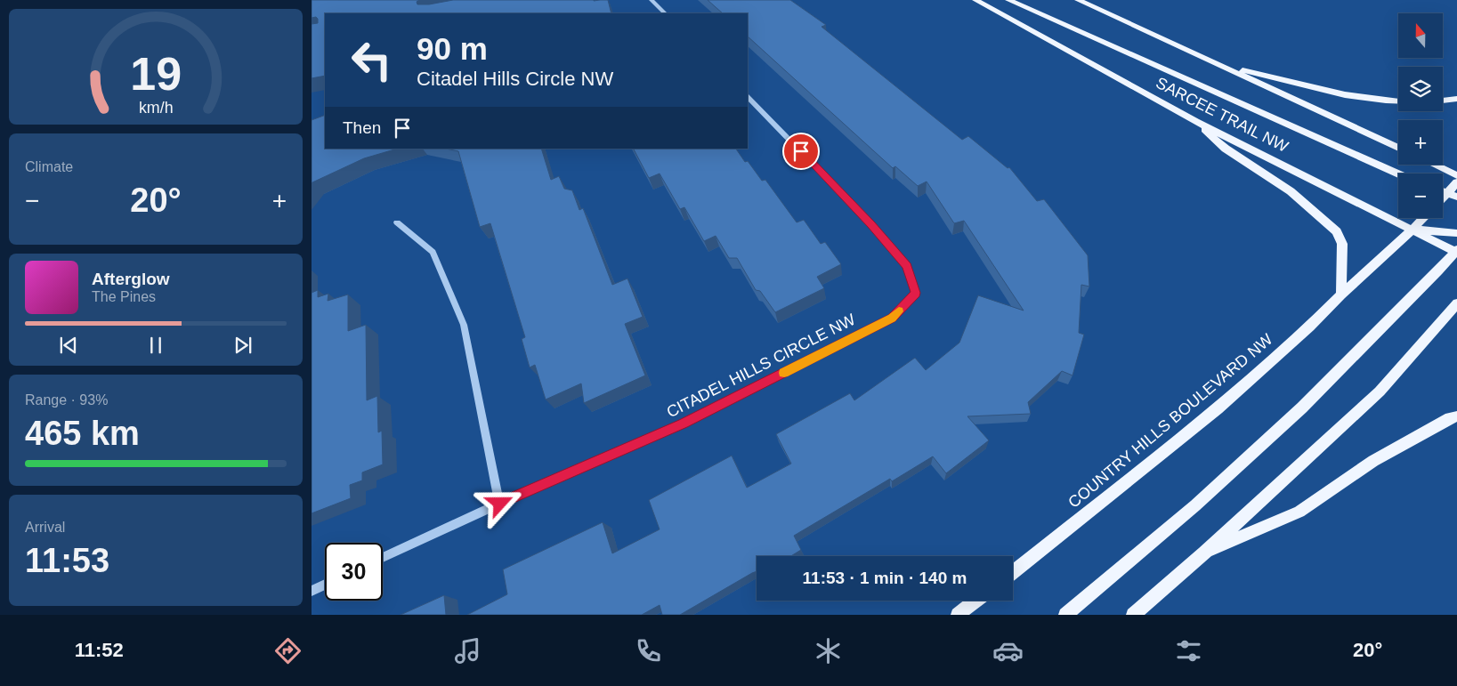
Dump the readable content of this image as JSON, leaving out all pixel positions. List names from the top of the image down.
{
  "streets": {
    "main road": ["SARCEE TRAIL NW", "COUNTRY HILLS BOULEVARD NW"],
    "street": ["CITADEL HILLS CIRCLE NW"]
  },
  "crossings": [
    ["SARCEE TRAIL NW", "COUNTRY HILLS BOULEVARD NW"]
  ],
  "north": "top",
  "page": {
    "map_buttons": ["+", "−"],
    "turn": ["90 m", "Citadel Hills Circle NW"],
    "then": "Then",
    "tile": [
      "Climate",
      ["Range · 93%", "465 km"],
      ["Arrival", "11:53"]
    ],
    "heat": ["−", "20°", "+"],
    "song": ["Afterglow", "The Pines"],
    "limit": "30",
    "trip": "11:53 · 1 min · 140 m",
    "tabs": ["11:52", "20°"],
    "gauge": ["19", "km/h"]
  }
}
